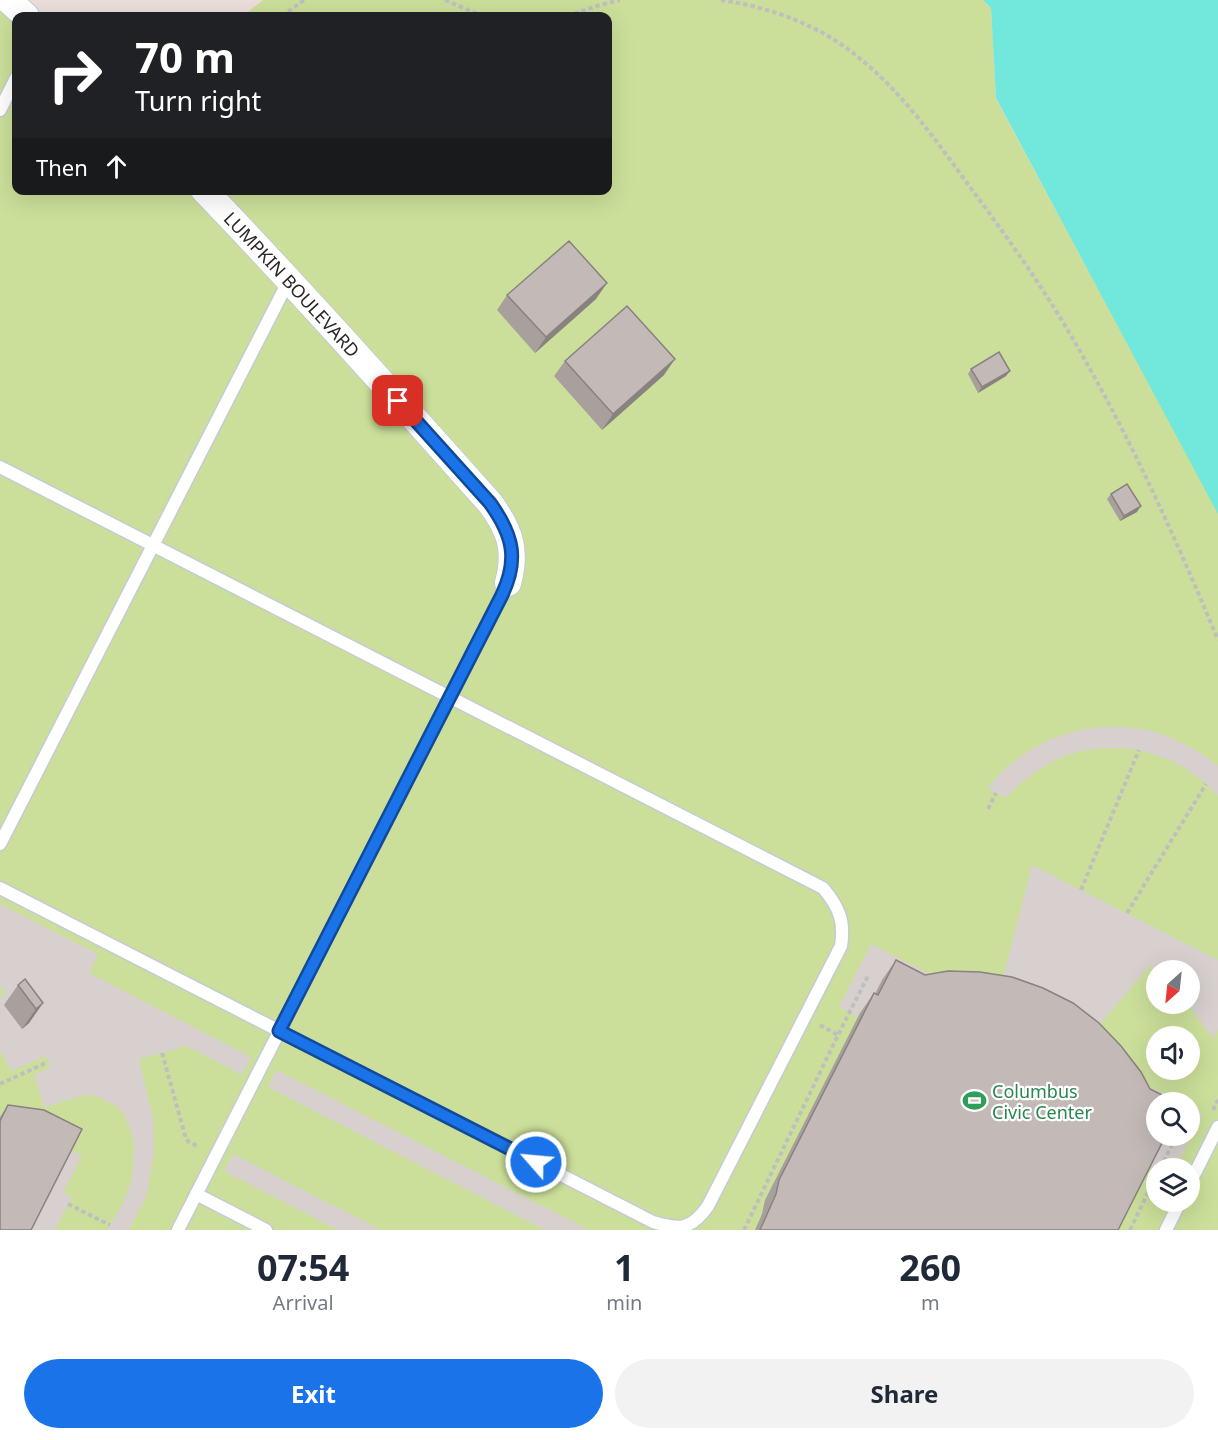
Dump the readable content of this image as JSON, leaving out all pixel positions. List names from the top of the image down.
{
  "streets": {
    "street": ["LUMPKIN BOULEVARD"]
  },
  "places": {
    "sports": ["Columbus Civic Center"]
  },
  "north": "bottom left",
  "page": {
    "turn": ["70 m", "Turn right"],
    "then": "Then",
    "eta": [
      "07:54",
      "Arrival",
      "1",
      "min",
      "260",
      "m"
    ],
    "buttons": ["Exit", "Share"]
  }
}
